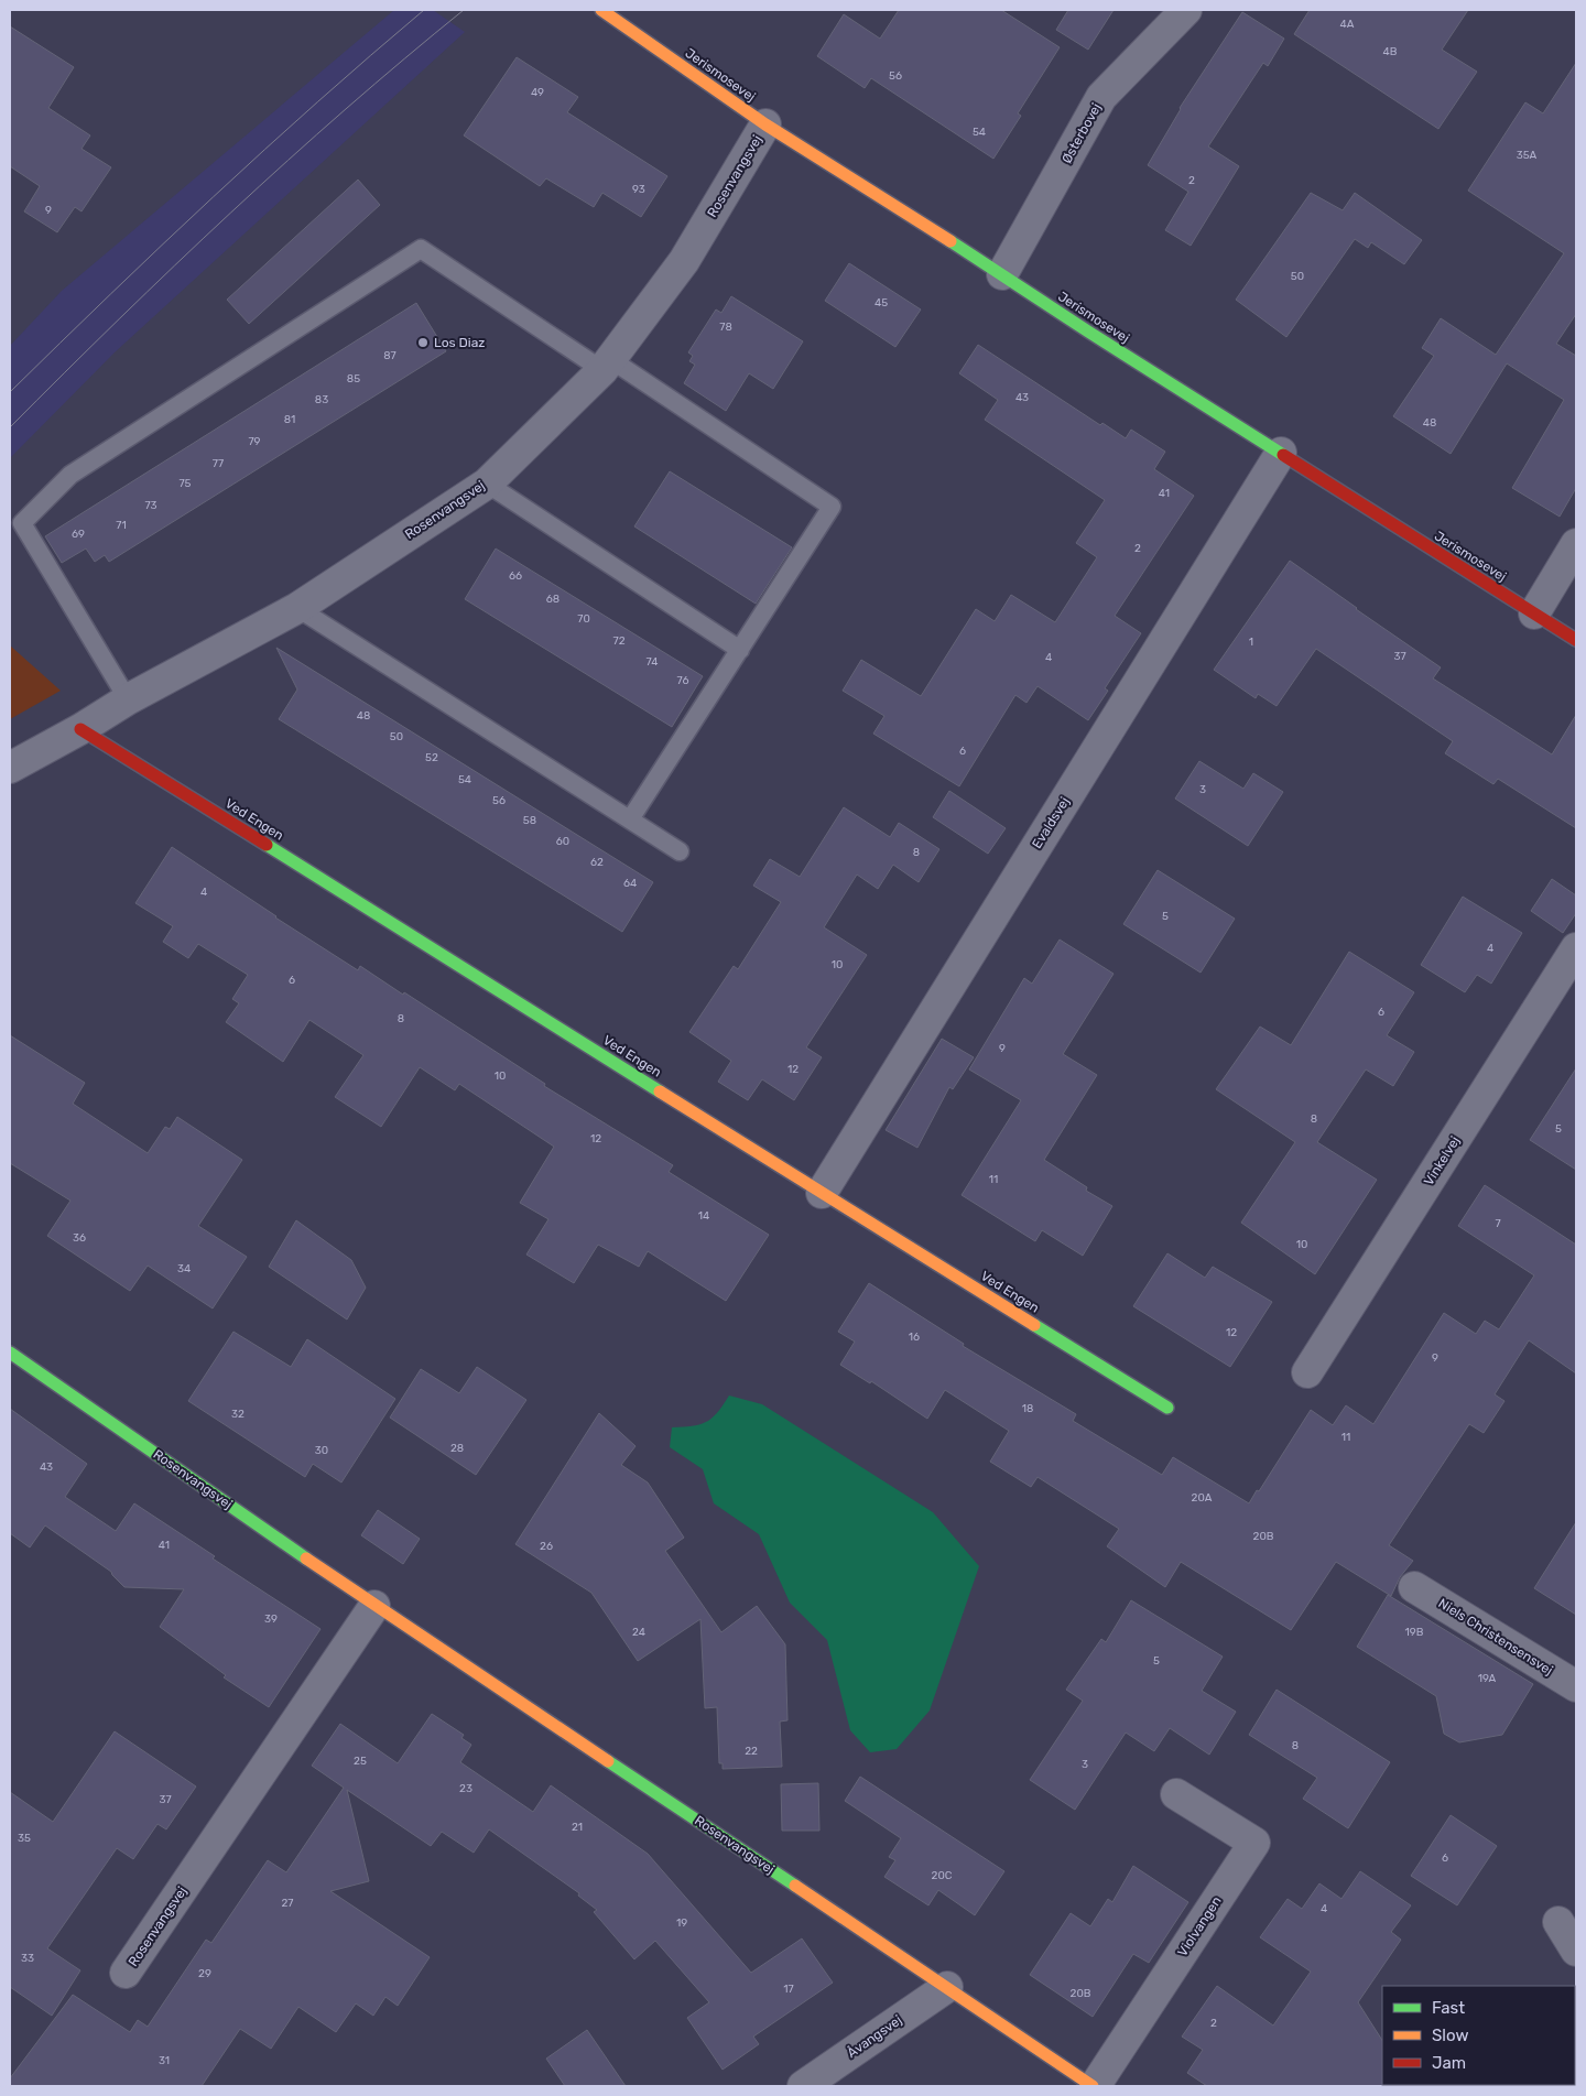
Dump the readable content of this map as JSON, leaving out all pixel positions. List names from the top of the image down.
{
  "streets": {
    "street": [
      "Jerismosevej",
      "Østerbovej",
      "Rosenvangsvej",
      "Ved Engen",
      "Evaldsvej",
      "Vinkelvej",
      "Niels Christensensvej",
      "Violvangen",
      "Åvangsvej"
    ]
  },
  "crossings": [
    ["Jerismosevej", "Østerbovej"],
    ["Jerismosevej", "Rosenvangsvej"],
    ["Jerismosevej", "Evaldsvej"],
    ["Rosenvangsvej", "Ved Engen"],
    ["Rosenvangsvej", "Violvangen"],
    ["Rosenvangsvej", "Åvangsvej"],
    ["Ved Engen", "Evaldsvej"]
  ],
  "places": ["Los Diaz"],
  "house_numbers": [
    "4A",
    "4B",
    "56",
    "49",
    "54",
    "35A",
    "2",
    "93",
    "9",
    "50",
    "45",
    "78",
    "87",
    "85",
    "43",
    "83",
    "81",
    "48",
    "79",
    "77",
    "75",
    "41",
    "73",
    "71",
    "69",
    "2",
    "66",
    "68",
    "70",
    "72",
    "1",
    "37",
    "4",
    "74",
    "76",
    "48",
    "50",
    "6",
    "52",
    "54",
    "3",
    "56",
    "58",
    "60",
    "8",
    "62",
    "64",
    "4",
    "5",
    "4",
    "10",
    "6",
    "6",
    "8",
    "9",
    "12",
    "10",
    "8",
    "5",
    "12",
    "11",
    "14",
    "7",
    "36",
    "10",
    "34",
    "12",
    "16",
    "9",
    "18",
    "32",
    "11",
    "28",
    "30",
    "43",
    "20A",
    "20B",
    "41",
    "26",
    "39",
    "24",
    "19B",
    "5",
    "19A",
    "8",
    "22",
    "25",
    "3",
    "23",
    "37",
    "21",
    "35",
    "6",
    "20C",
    "27",
    "4",
    "19",
    "33",
    "29",
    "17",
    "20B",
    "2",
    "31"
  ],
  "legend": ["Fast", "Slow", "Jam"]
}
